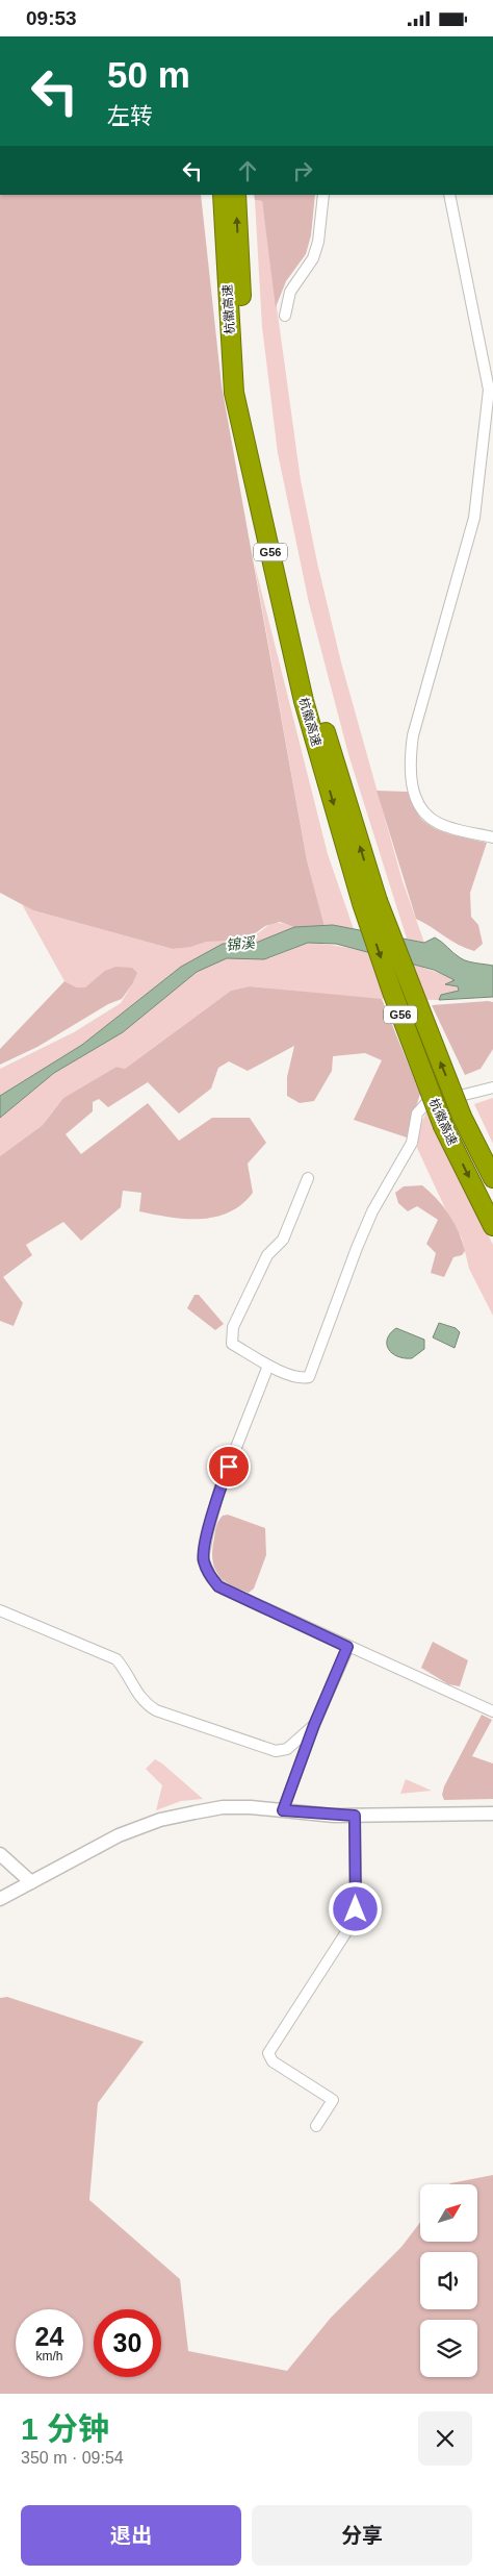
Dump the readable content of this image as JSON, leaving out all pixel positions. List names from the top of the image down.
{
  "streets": {
    "highway": ["杭徽高速", "G56"]
  },
  "water": ["锦溪"],
  "north": "top right",
  "page": {
    "status": "09:53",
    "turn": ["50 m", "左转"],
    "speed": "24 km/h",
    "limit": "30",
    "heading": ["1 分钟", "350 m · 09:54"],
    "buttons": ["退出", "分享"]
  }
}
